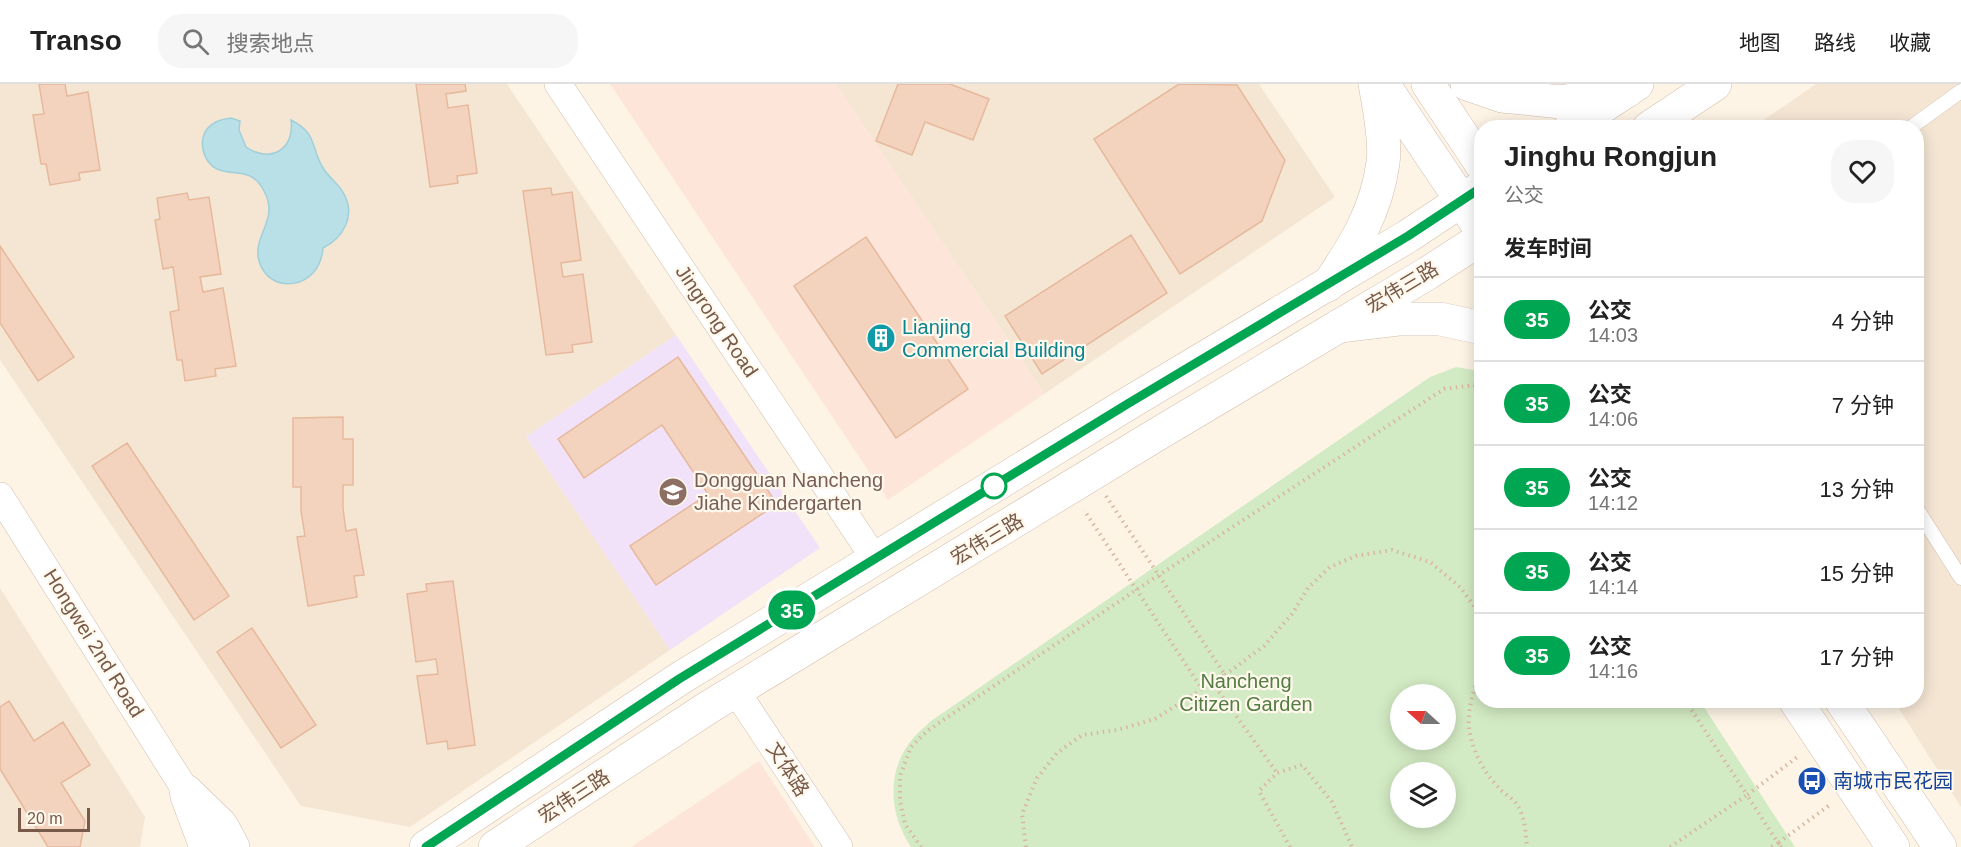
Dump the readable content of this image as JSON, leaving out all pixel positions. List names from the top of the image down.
{
  "streets": {
    "main road": ["宏伟三路", "Hongwei 2nd Road"],
    "street": ["Jingrong Road", "文体路"]
  },
  "crossings": [
    ["宏伟三路", "Jingrong Road"],
    ["宏伟三路", "文体路"]
  ],
  "parks": ["Nancheng Citizen Garden"],
  "places": {
    "building": ["Lianjing Commercial Building"],
    "school or university": ["Dongguan Nancheng Jiahe Kindergarten"],
    "bus stop": ["南城市民花园"]
  },
  "lines": ["bus line 35"],
  "scale_bar": "20 m",
  "north": "left",
  "page": {
    "header": "Transo",
    "search": "搜索地点",
    "nav": ["地图", "路线", "收藏"],
    "on_map": "35",
    "heading": [
      ["Jinghu Rongjun", "公交"],
      "发车时间"
    ],
    "list": [
      {
        "mark": "35",
        "name": "公交",
        "note": "14:03",
        "value": "4 分钟"
      },
      {
        "mark": "35",
        "name": "公交",
        "note": "14:06",
        "value": "7 分钟"
      },
      {
        "mark": "35",
        "name": "公交",
        "note": "14:12",
        "value": "13 分钟"
      },
      {
        "mark": "35",
        "name": "公交",
        "note": "14:14",
        "value": "15 分钟"
      },
      {
        "mark": "35",
        "name": "公交",
        "note": "14:16",
        "value": "17 分钟"
      }
    ],
    "scale": "20 m"
  }
}
